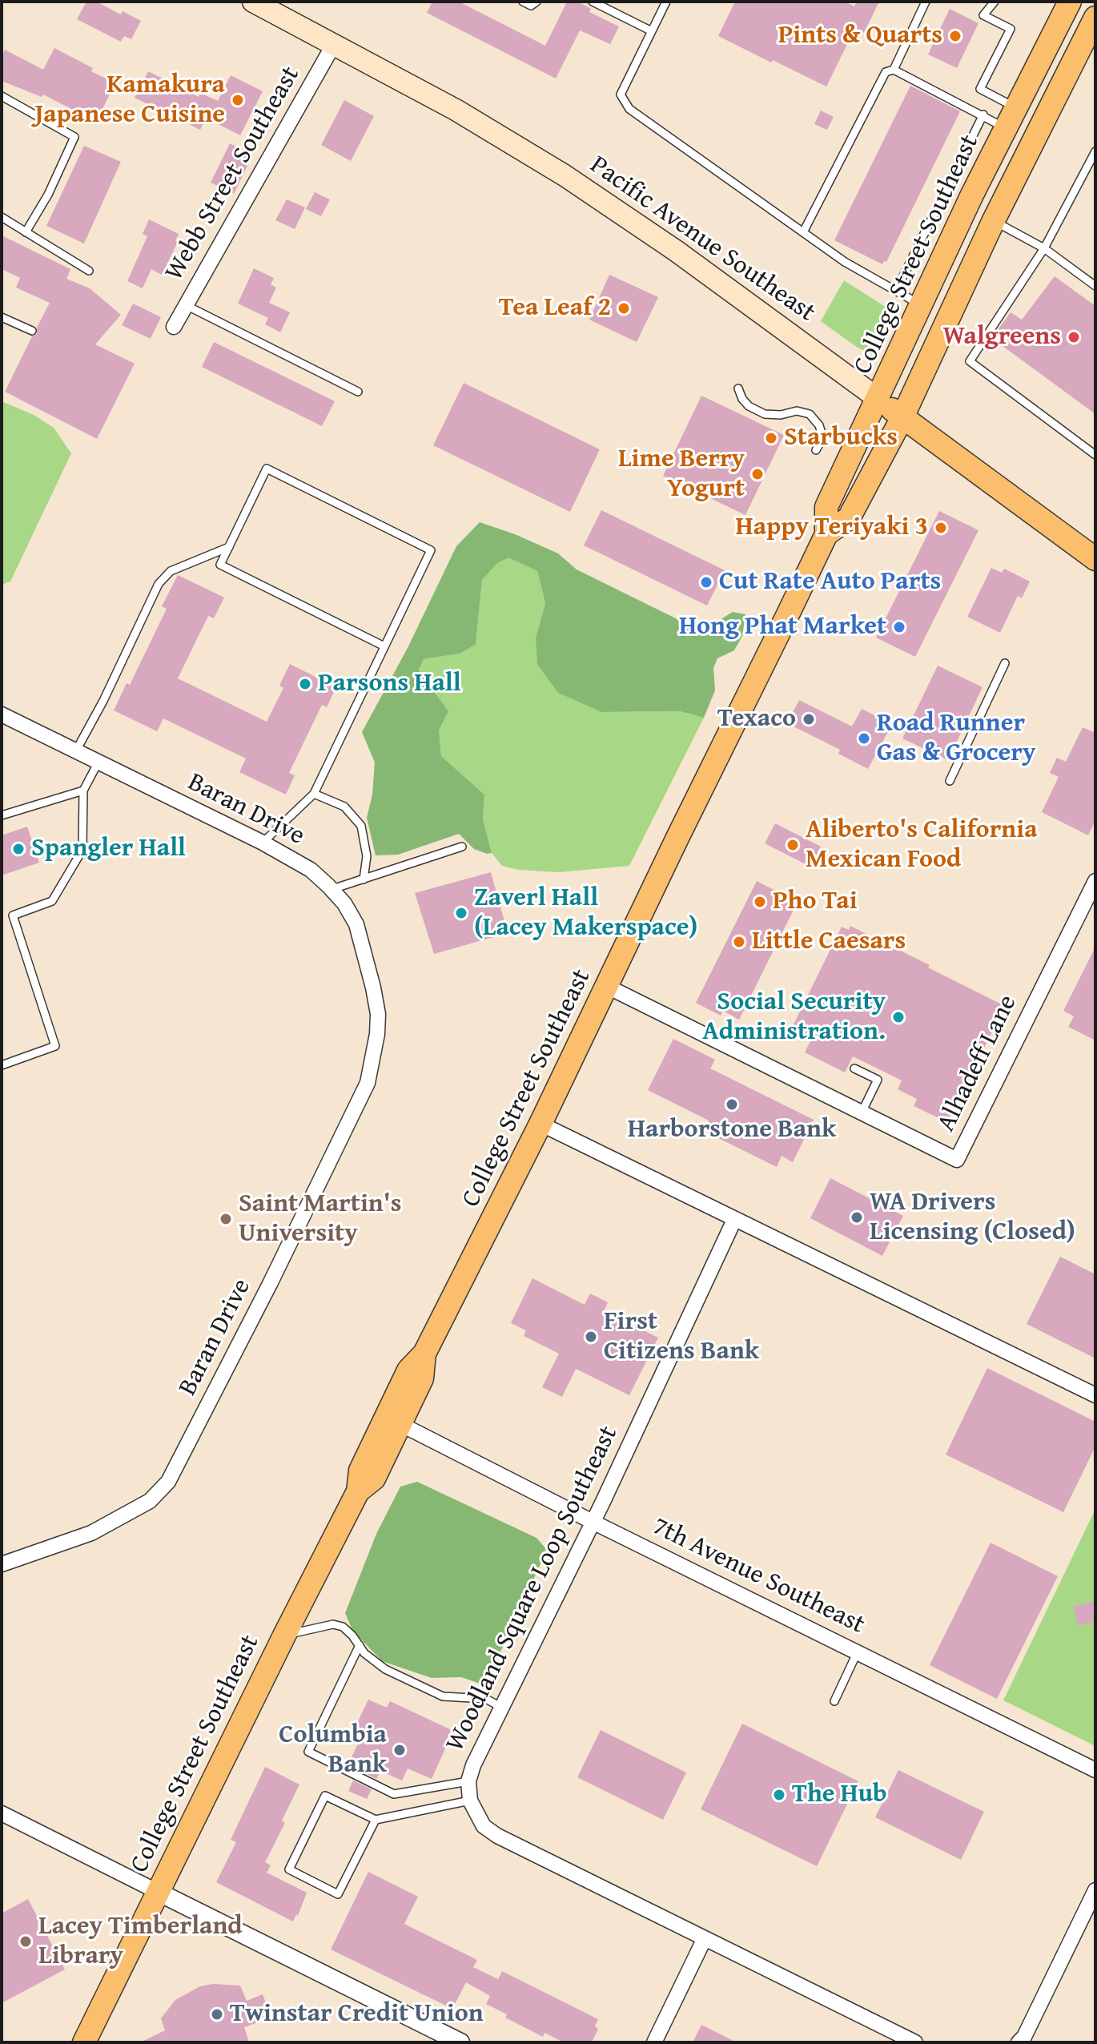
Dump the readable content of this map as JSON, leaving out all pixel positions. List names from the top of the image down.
{
  "streets": {
    "main road": ["Pacific Avenue Southeast", "College Street Southeast"],
    "street": [
      "Webb Street Southeast",
      "Baran Drive",
      "Alhadeff Lane",
      "7th Avenue Southeast",
      "Woodland Square Loop Southeast"
    ]
  },
  "crossings": [
    ["Webb Street Southeast", "Pacific Avenue Southeast"],
    ["Pacific Avenue Southeast", "College Street Southeast"],
    ["College Street Southeast", "Alhadeff Lane"],
    ["College Street Southeast", "7th Avenue Southeast"],
    ["7th Avenue Southeast", "Woodland Square Loop Southeast"]
  ],
  "places": [
    "Pints & Quarts",
    "Kamakura Japanese Cuisine",
    "Tea Leaf 2",
    "Walgreens",
    "Starbucks",
    "Lime Berry Yogurt",
    "Happy Teriyaki 3",
    "Cut Rate Auto Parts",
    "Hong Phat Market",
    "Parsons Hall",
    "Texaco",
    "Road Runner Gas & Grocery",
    "Aliberto's California Mexican Food",
    "Spangler Hall",
    "Pho Tai",
    "Zaverl Hall (Lacey Makerspace)",
    "Little Caesars",
    "Social Security Administration.",
    "Harborstone Bank",
    "WA Drivers Licensing (Closed)",
    "Saint Martin's University",
    "First Citizens Bank",
    "Columbia Bank",
    "The Hub",
    "Lacey Timberland Library",
    "Twinstar Credit Union"
  ]
}
